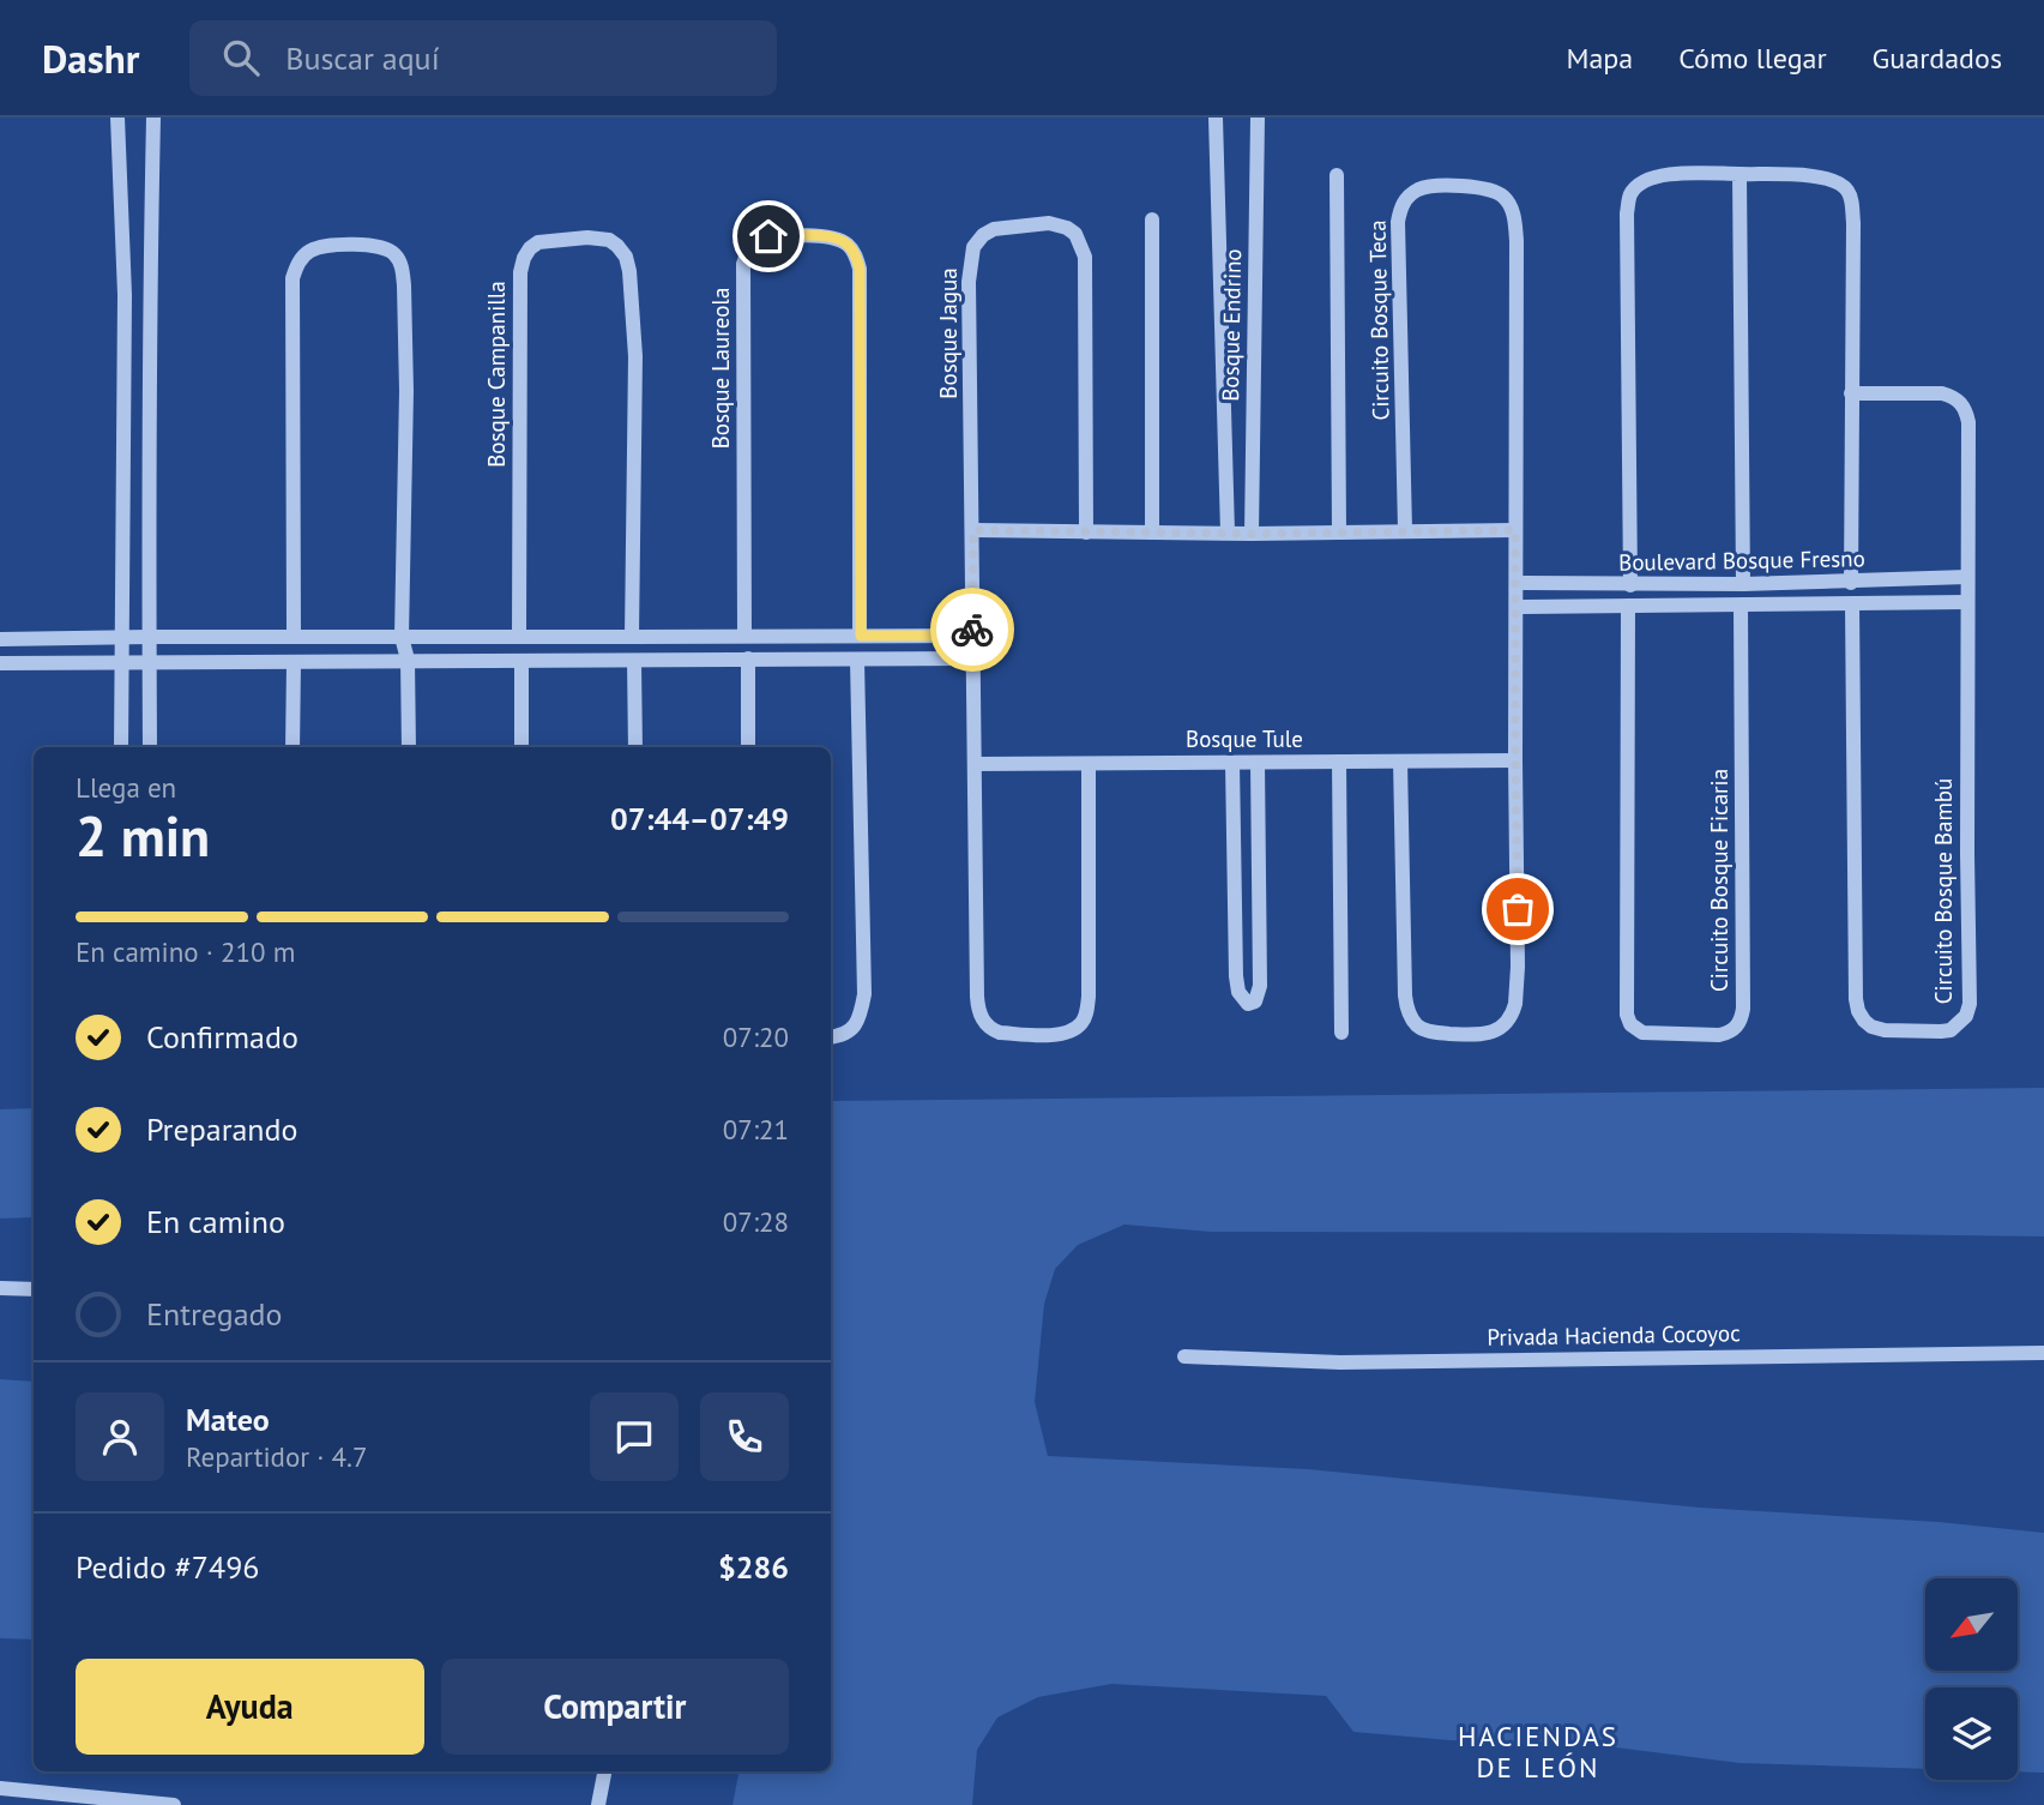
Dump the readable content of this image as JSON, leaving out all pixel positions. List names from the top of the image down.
{
  "streets": {
    "street": [
      "Circuito Bosque Teca",
      "Bosque Endrino",
      "Bosque Jagua",
      "Bosque Laureola",
      "Bosque Campanilla",
      "Boulevard Bosque Fresno",
      "Bosque Tule",
      "Circuito Bosque Ficaria",
      "Circuito Bosque Bambú",
      "Privada Hacienda Cocoyoc"
    ]
  },
  "crossings": [
    ["Bosque Jagua", "Bosque Tule"],
    ["Boulevard Bosque Fresno", "Circuito Bosque Ficaria"],
    ["Boulevard Bosque Fresno", "Circuito Bosque Bambú"]
  ],
  "districts": ["HACIENDAS DE LEÓN"],
  "north": "bottom left",
  "page": {
    "header": "Dashr",
    "search": "Buscar aquí",
    "nav": ["Mapa", "Cómo llegar", "Guardados"],
    "heading": ["2 min", "Llega en", "07:44–07:49"],
    "panel": [
      "Mateo",
      "Repartidor · 4.7",
      "Pedido #7496",
      "$286"
    ],
    "bar": "En camino · 210 m",
    "list": [
      ["Confirmado", "07:20"],
      ["Preparando", "07:21"],
      ["En camino", "07:28"],
      "Entregado"
    ],
    "buttons": ["Ayuda", "Compartir"]
  }
}
